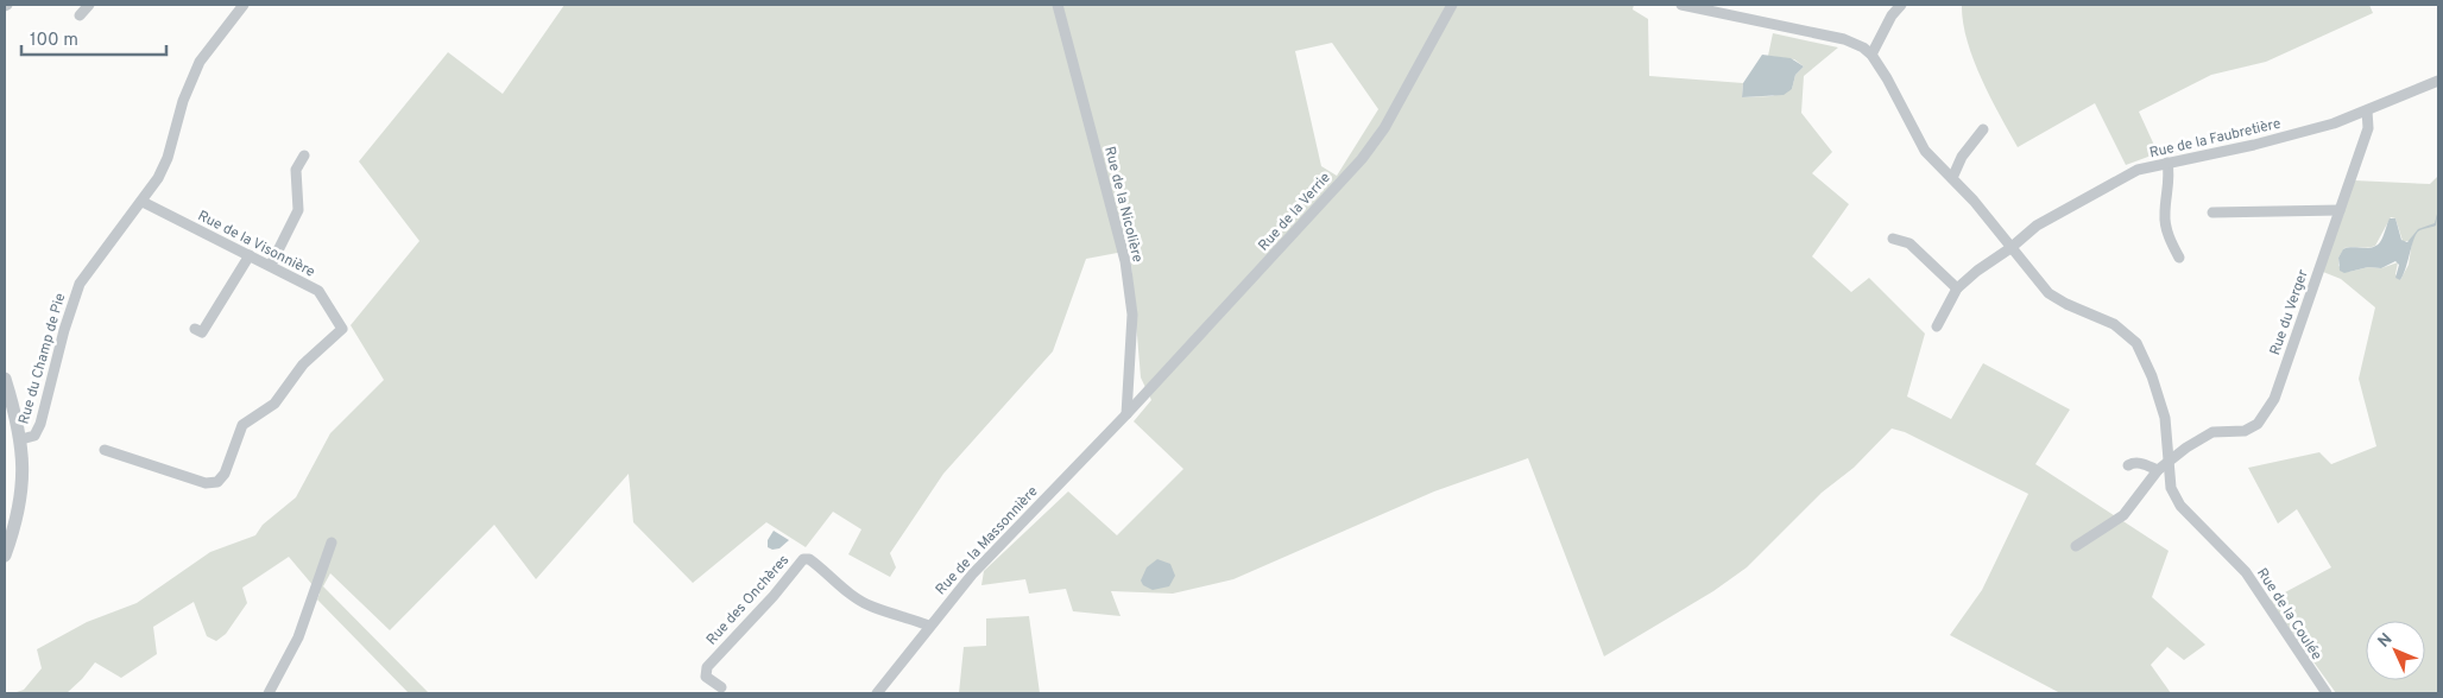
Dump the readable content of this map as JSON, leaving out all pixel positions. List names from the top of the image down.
{
  "streets": {
    "street": [
      "Rue de la Faubretière",
      "Rue de la Nicolière",
      "Rue de la Verrie",
      "Rue de la Visonnière",
      "Rue du Verger",
      "Rue du Champ de Pie",
      "Rue de la Massonnière",
      "Rue des Onchères",
      "Rue de la Coulée"
    ]
  },
  "crossings": [
    ["Rue de la Faubretière", "Rue du Verger"],
    ["Rue de la Faubretière", "Rue de la Coulée"],
    ["Rue de la Nicolière", "Rue de la Verrie"],
    ["Rue de la Nicolière", "Rue de la Massonnière"],
    ["Rue de la Verrie", "Rue de la Massonnière"],
    ["Rue de la Visonnière", "Rue du Champ de Pie"],
    ["Rue du Verger", "Rue de la Coulée"],
    ["Rue de la Massonnière", "Rue des Onchères"]
  ],
  "scale_bar": "100 m",
  "north": "top left"
}
